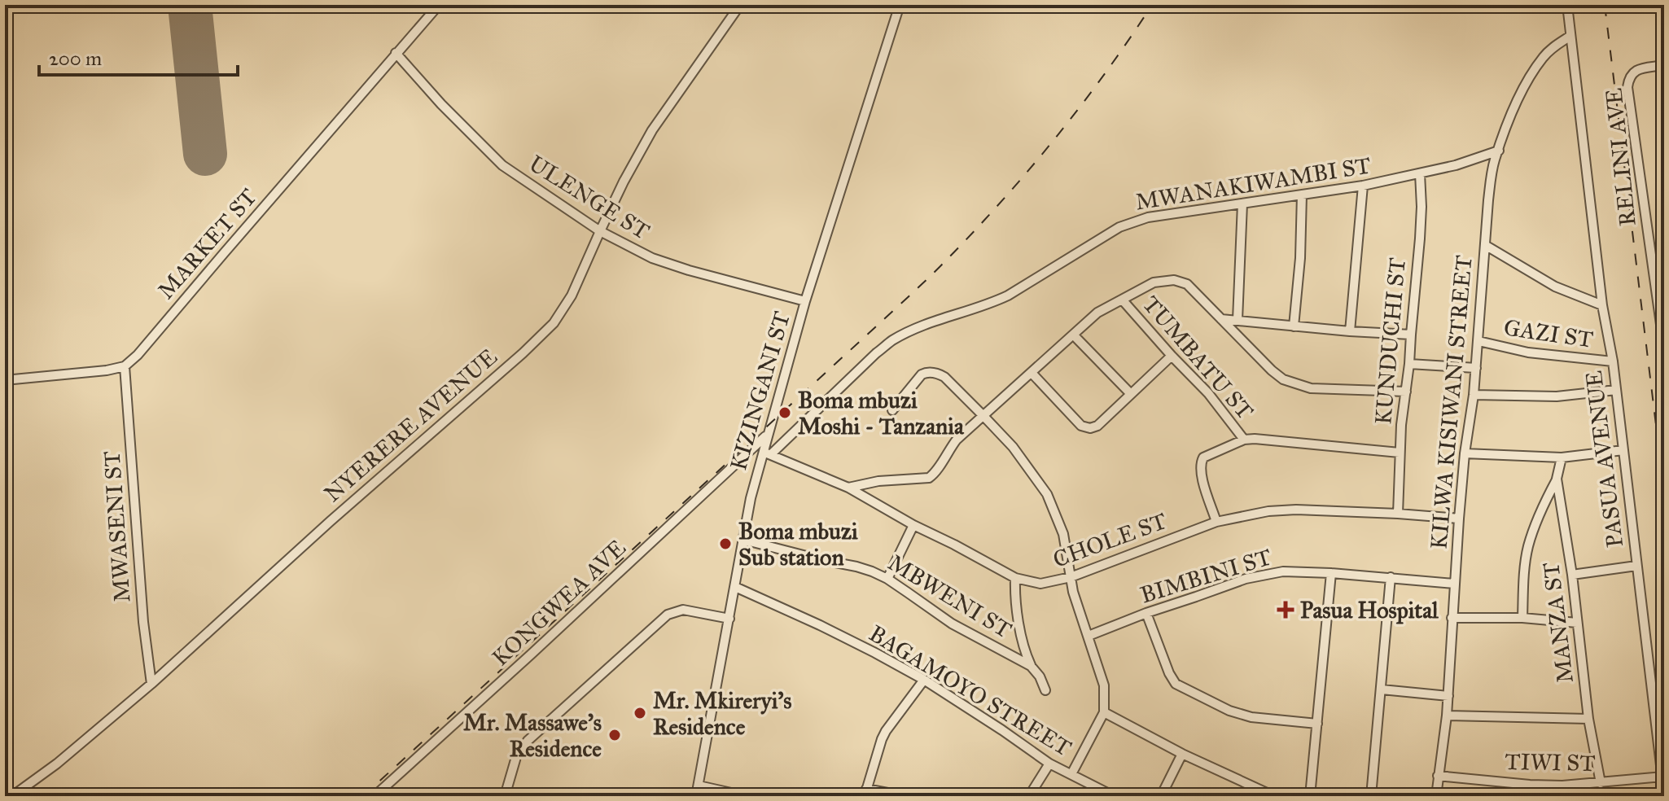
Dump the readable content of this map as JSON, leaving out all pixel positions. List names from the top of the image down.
{
  "streets": {
    "street": [
      "RELINI AVE",
      "MWANAKIWAMBI ST",
      "ULENGE ST",
      "MARKET ST",
      "GAZI ST",
      "KUNDUCHI ST",
      "TUMBATU ST",
      "KIZINGANI ST",
      "KILWA KISIWANI STREET",
      "NYERERE AVENUE",
      "PASUA AVENUE",
      "MWASENI ST",
      "CHOLE ST",
      "BIMBINI ST",
      "MBWENI ST",
      "KONGWEA AVE",
      "MANZA ST",
      "BAGAMOYO STREET",
      "TIWI ST"
    ]
  },
  "crossings": [
    ["MWANAKIWAMBI ST", "KUNDUCHI ST"],
    ["MWANAKIWAMBI ST", "KIZINGANI ST"],
    ["MWANAKIWAMBI ST", "KILWA KISIWANI STREET"],
    ["MWANAKIWAMBI ST", "CHOLE ST"],
    ["ULENGE ST", "MARKET ST"],
    ["ULENGE ST", "KIZINGANI ST"],
    ["ULENGE ST", "NYERERE AVENUE"],
    ["MARKET ST", "MWASENI ST"],
    ["GAZI ST", "KILWA KISIWANI STREET"],
    ["GAZI ST", "PASUA AVENUE"],
    ["KUNDUCHI ST", "CHOLE ST"],
    ["KIZINGANI ST", "CHOLE ST"],
    ["KIZINGANI ST", "MBWENI ST"],
    ["KIZINGANI ST", "KONGWEA AVE"],
    ["KIZINGANI ST", "BAGAMOYO STREET"],
    ["KILWA KISIWANI STREET", "PASUA AVENUE"],
    ["KILWA KISIWANI STREET", "CHOLE ST"],
    ["KILWA KISIWANI STREET", "BIMBINI ST"],
    ["KILWA KISIWANI STREET", "TIWI ST"],
    ["NYERERE AVENUE", "MWASENI ST"],
    ["PASUA AVENUE", "TIWI ST"],
    ["MANZA ST", "TIWI ST"]
  ],
  "places": {
    "other": [
      "Boma mbuzi Moshi - Tanzania",
      "Boma mbuzi Sub station",
      "Mr. Mkireryi's Residence",
      "Mr. Massawe's Residence"
    ],
    "health": ["Pasua Hospital"]
  },
  "scale_bar": "200 m"
}
